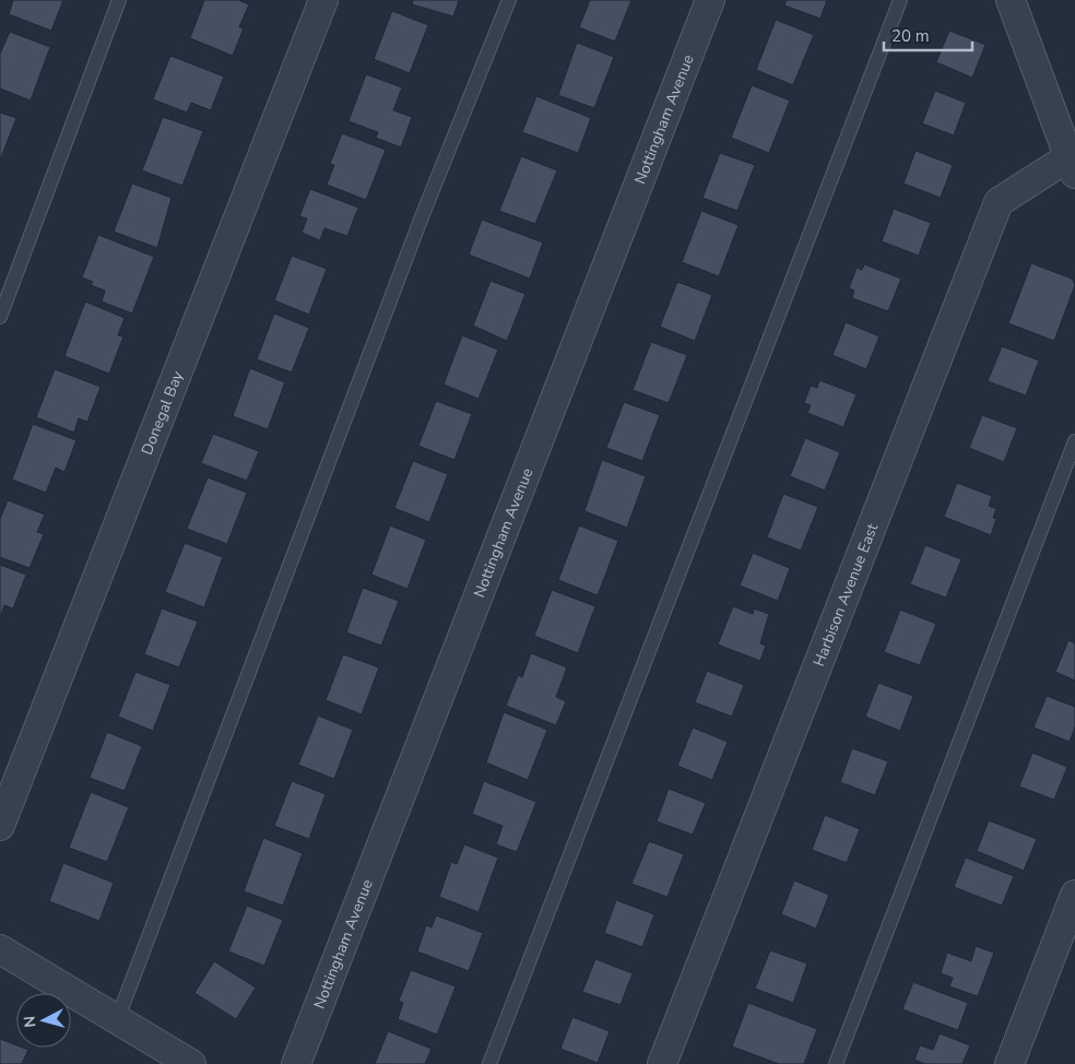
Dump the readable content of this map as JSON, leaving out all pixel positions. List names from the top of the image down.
{
  "streets": {
    "street": ["Nottingham Avenue", "Donegal Bay", "Harbison Avenue East"]
  },
  "scale_bar": "20 m",
  "north": "left"
}
